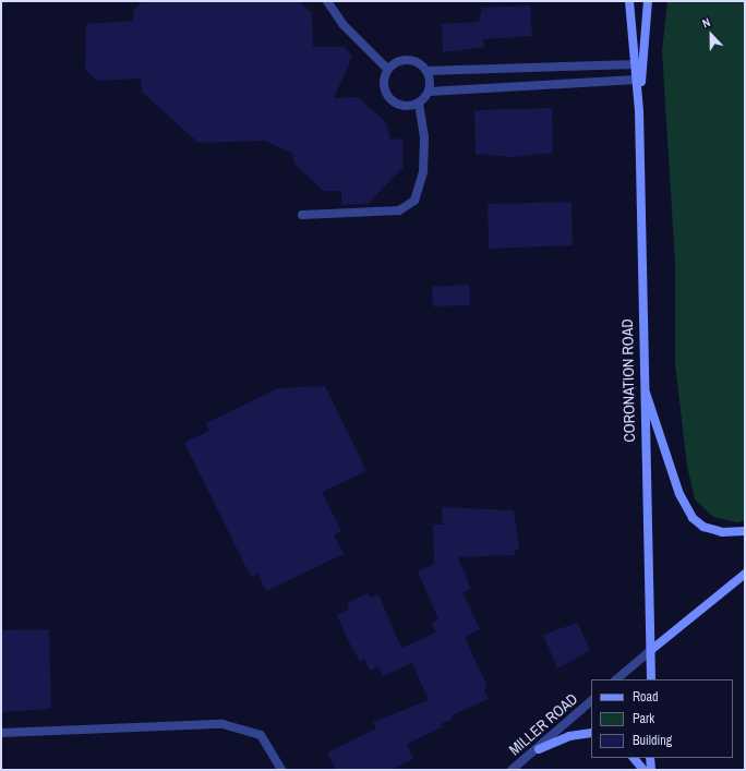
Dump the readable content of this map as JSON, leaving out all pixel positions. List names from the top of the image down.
{
  "streets": {
    "main road": ["CORONATION ROAD"],
    "street": ["MILLER ROAD"]
  },
  "legend": ["Road", "Park", "Building"],
  "north": "top"
}
